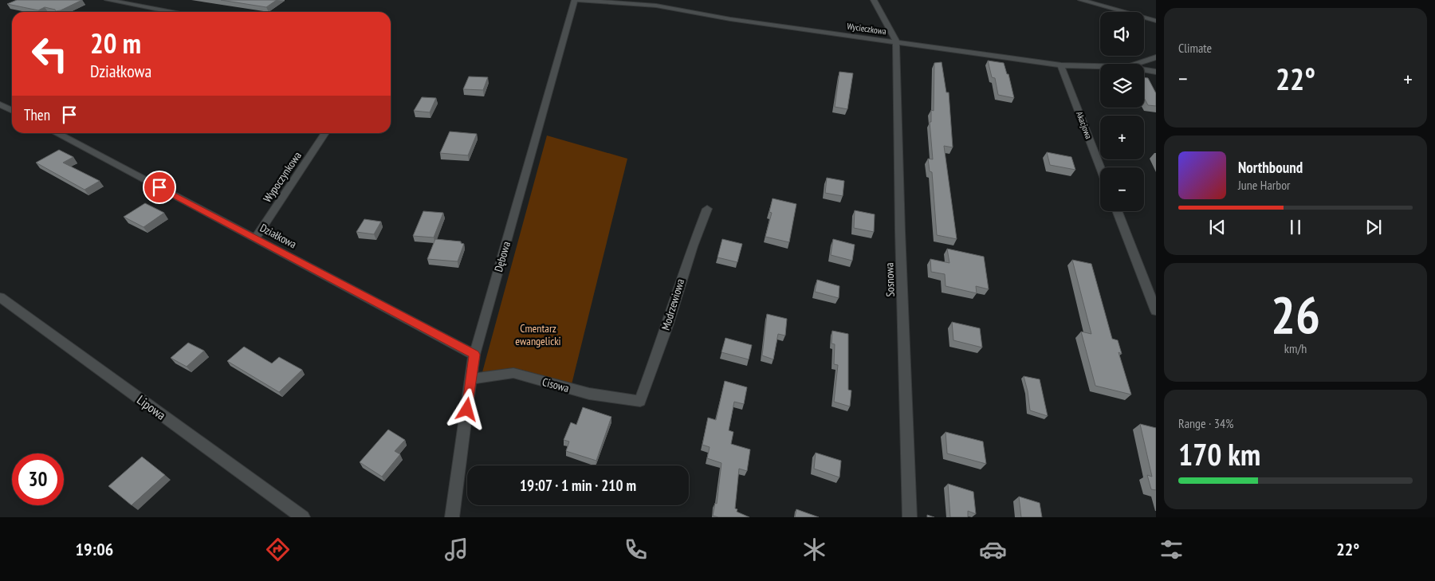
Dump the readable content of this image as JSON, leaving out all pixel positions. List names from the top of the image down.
{
  "streets": {
    "street": [
      "Wycieczkowa",
      "Akacjowa",
      "Wypoczynkowa",
      "Działkowa",
      "Dębowa",
      "Sosnowa",
      "Modrzewiowa",
      "Cisowa",
      "Lipowa"
    ]
  },
  "crossings": [
    ["Wycieczkowa", "Akacjowa"],
    ["Wycieczkowa", "Dębowa"],
    ["Wycieczkowa", "Sosnowa"],
    ["Wypoczynkowa", "Działkowa"],
    ["Działkowa", "Dębowa"],
    ["Dębowa", "Cisowa"],
    ["Modrzewiowa", "Cisowa"]
  ],
  "parks": ["Cmentarz ewangelicki"],
  "page": {
    "tile": [
      "Climate",
      ["26", "km/h"],
      ["Range · 34%", "170 km"]
    ],
    "map_buttons": ["+", "−"],
    "turn": ["20 m", "Działkowa"],
    "heat": ["−", "22°", "+"],
    "then": "Then",
    "song": ["Northbound", "June Harbor"],
    "limit": "30",
    "trip": "19:07 · 1 min · 210 m",
    "tabs": ["19:06", "22°"]
  }
}
